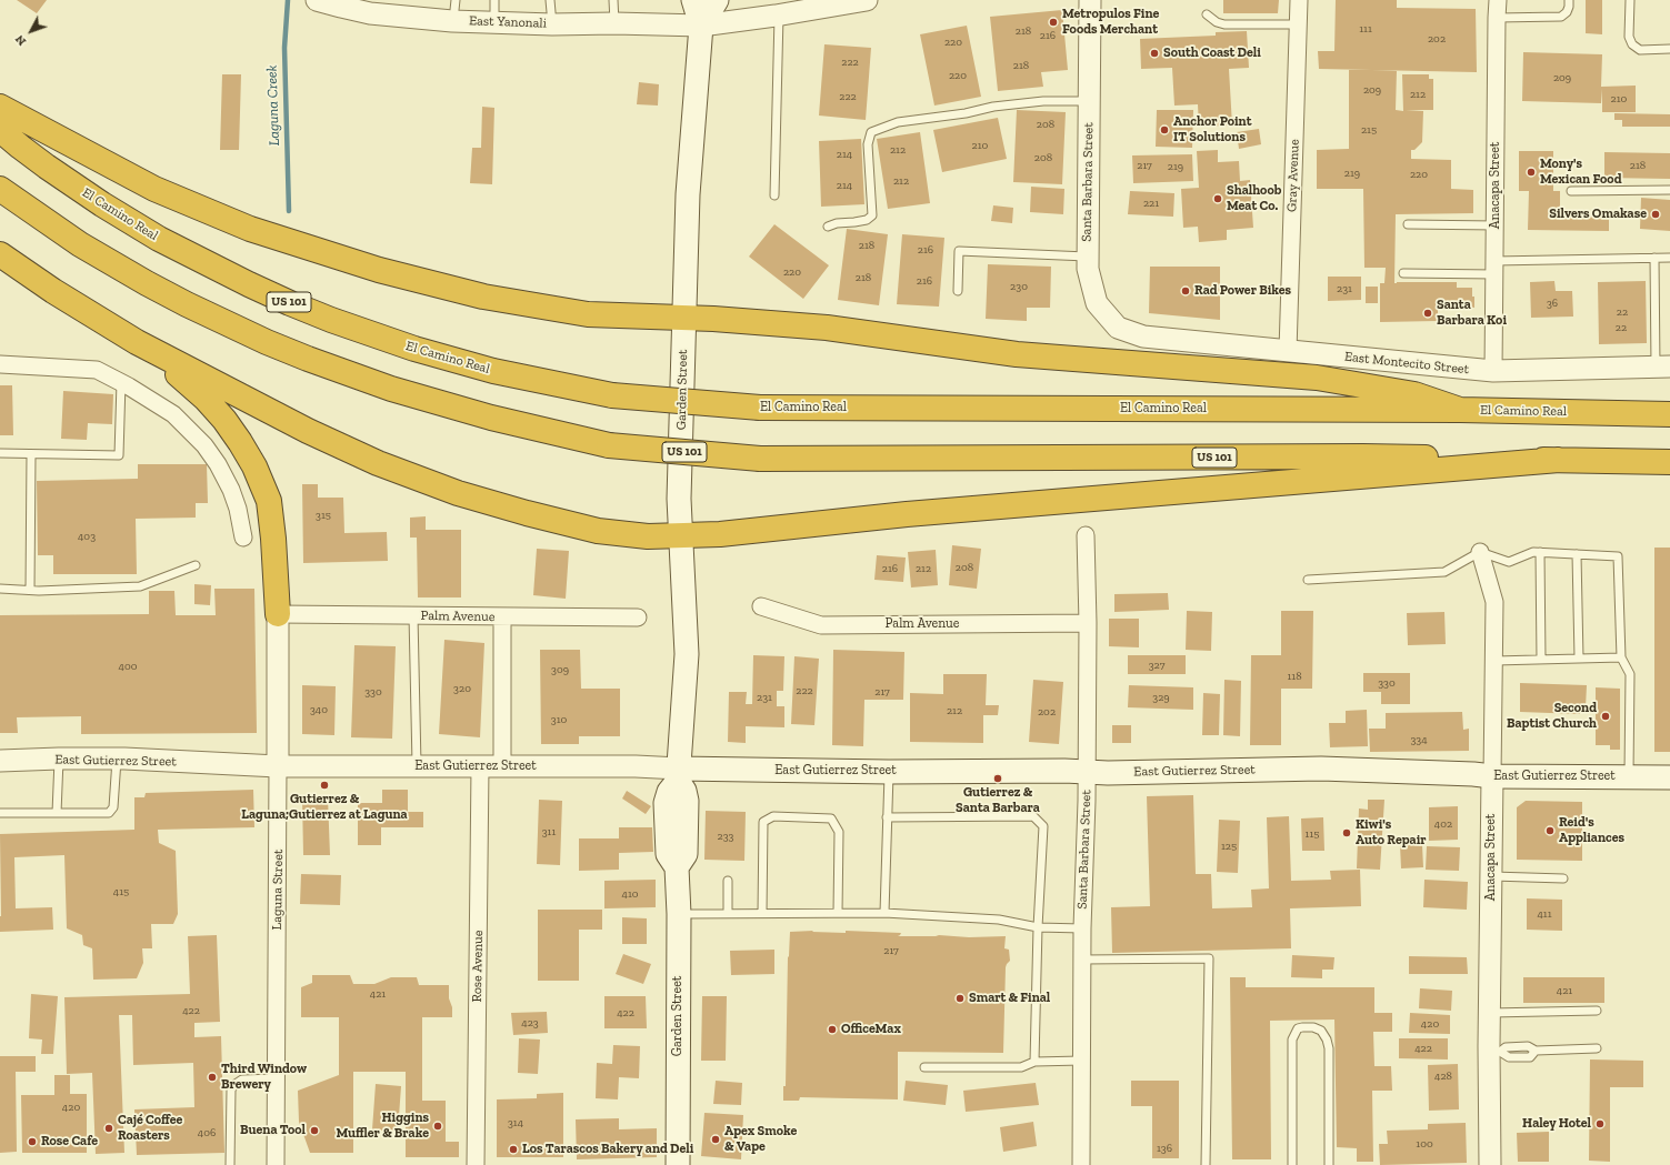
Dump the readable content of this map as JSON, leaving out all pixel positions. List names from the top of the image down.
{
  "streets": {
    "highway": ["El Camino Real", "US 101"],
    "main road": ["Garden Street", "East Gutierrez Street"],
    "street": [
      "East Yanonali",
      "Gray Avenue",
      "Santa Barbara Street",
      "Anacapa Street",
      "East Montecito Street",
      "Palm Avenue",
      "Laguna Street",
      "Rose Avenue"
    ]
  },
  "crossings": [
    ["East Yanonali", "Garden Street"],
    ["Gray Avenue", "East Montecito Street"],
    ["Santa Barbara Street", "East Montecito Street"],
    ["Santa Barbara Street", "Palm Avenue"],
    ["Santa Barbara Street", "East Gutierrez Street"],
    ["Anacapa Street", "East Montecito Street"],
    ["Anacapa Street", "East Gutierrez Street"],
    ["Garden Street", "East Gutierrez Street"],
    ["Palm Avenue", "Laguna Street"],
    ["East Gutierrez Street", "Laguna Street"],
    ["East Gutierrez Street", "Rose Avenue"]
  ],
  "water": ["Laguna Creek"],
  "places": [
    "Metropulos Fine Foods Merchant",
    "South Coast Deli",
    "Anchor Point IT Solutions",
    "Mony's Mexican Food",
    "Shalhoob Meat Co.",
    "Silvers Omakase",
    "Rad Power Bikes",
    "Santa Barbara Koi",
    "Second Baptist Church",
    "Gutierrez & Santa Barbara",
    "Gutierrez & Laguna;Gutierrez at Laguna",
    "Reid's Appliances",
    "Kiwi's Auto Repair",
    "Smart & Final",
    "OfficeMax",
    "Third Window Brewery",
    "Haley Hotel",
    "Higgins Muffler & Brake",
    "Cajé Coffee Roasters",
    "Buena Tool",
    "Apex Smoke & Vape",
    "Rose Cafe",
    "Los Tarascos Bakery and Deli"
  ],
  "house_numbers": [
    "111",
    "218",
    "216",
    "202",
    "220",
    "222",
    "218",
    "220",
    "209",
    "209",
    "212",
    "222",
    "210",
    "208",
    "215",
    "210",
    "212",
    "214",
    "208",
    "217",
    "218",
    "219",
    "219",
    "220",
    "212",
    "214",
    "221",
    "218",
    "216",
    "220",
    "218",
    "216",
    "230",
    "231",
    "36",
    "22",
    "22",
    "315",
    "403",
    "208",
    "216",
    "212",
    "327",
    "400",
    "309",
    "118",
    "330",
    "320",
    "222",
    "330",
    "217",
    "231",
    "329",
    "340",
    "212",
    "202",
    "310",
    "334",
    "402",
    "311",
    "115",
    "233",
    "125",
    "415",
    "410",
    "411",
    "217",
    "421",
    "421",
    "422",
    "422",
    "423",
    "420",
    "422",
    "428",
    "420",
    "314",
    "406",
    "100",
    "136"
  ],
  "north": "bottom left"
}
